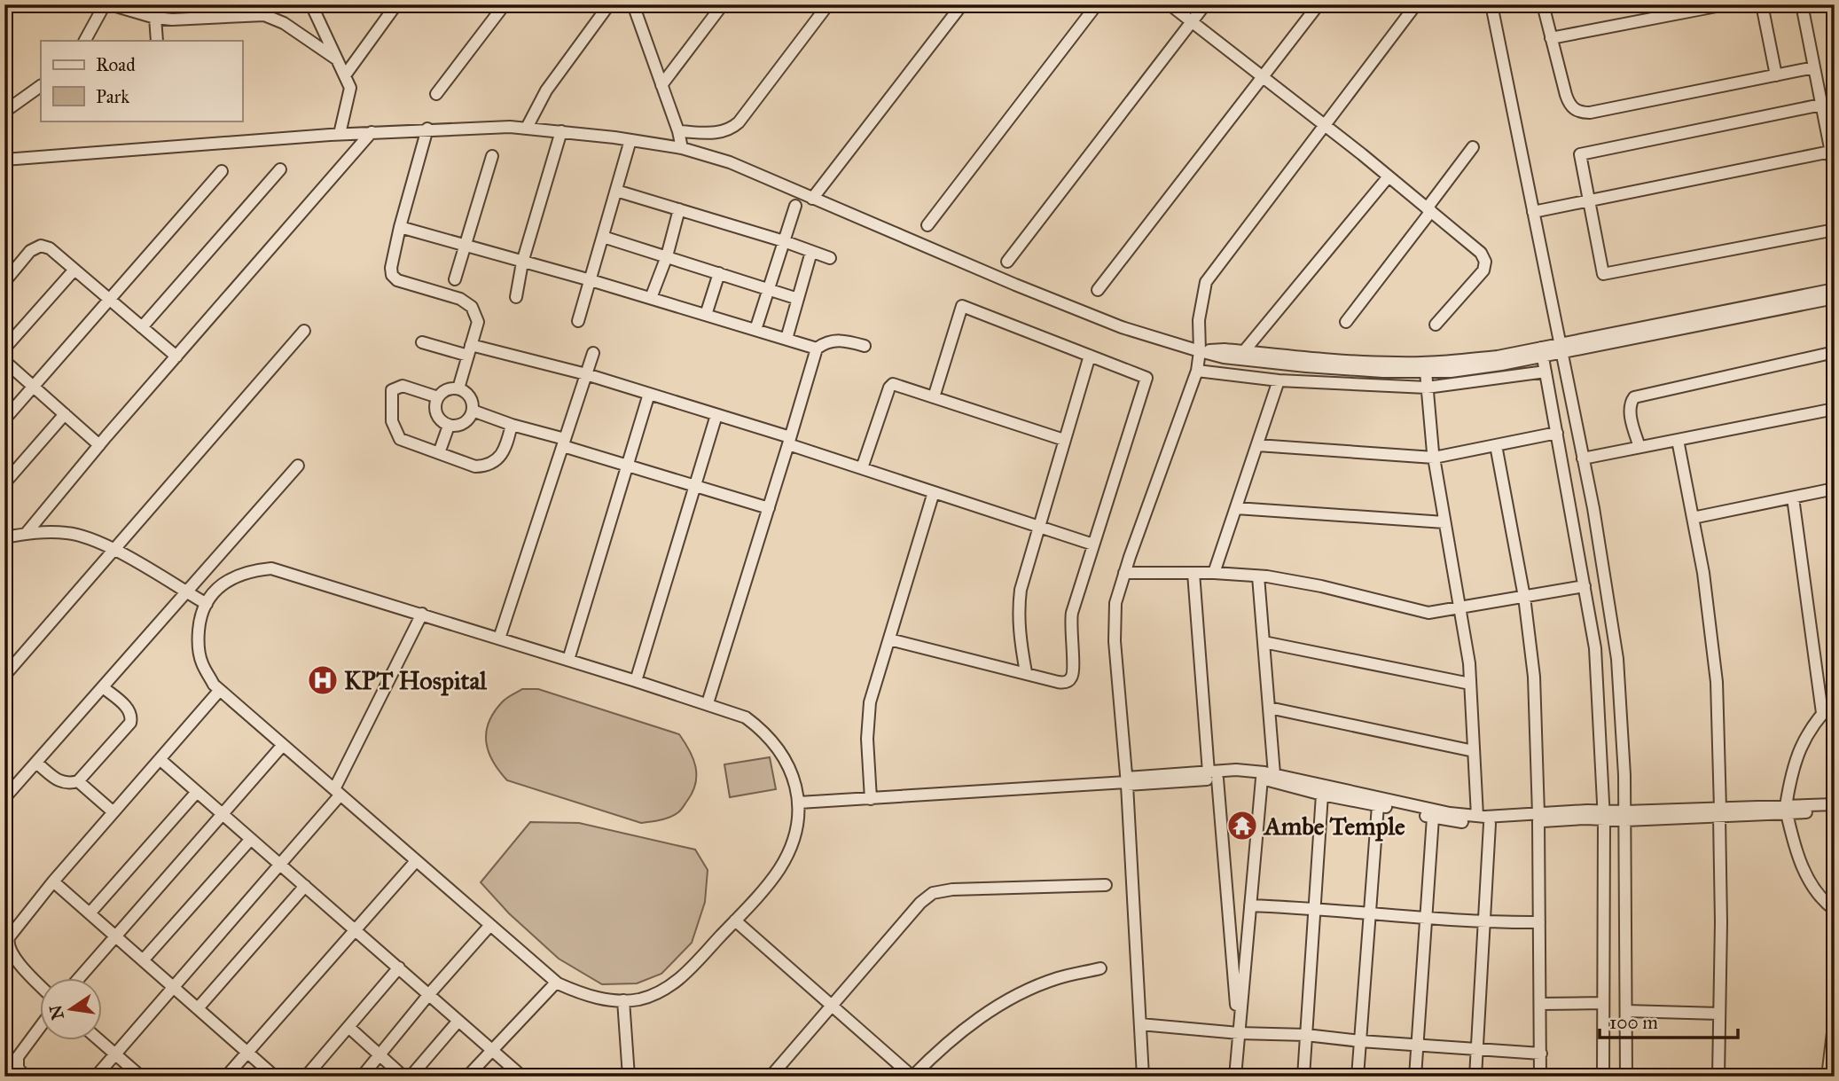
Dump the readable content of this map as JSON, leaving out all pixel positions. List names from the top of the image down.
{
  "places": {
    "hospital": ["KPT Hospital"],
    "temple": ["Ambe Temple"]
  },
  "legend": ["Road", "Park"],
  "scale_bar": "100 m",
  "north": "left"
}
